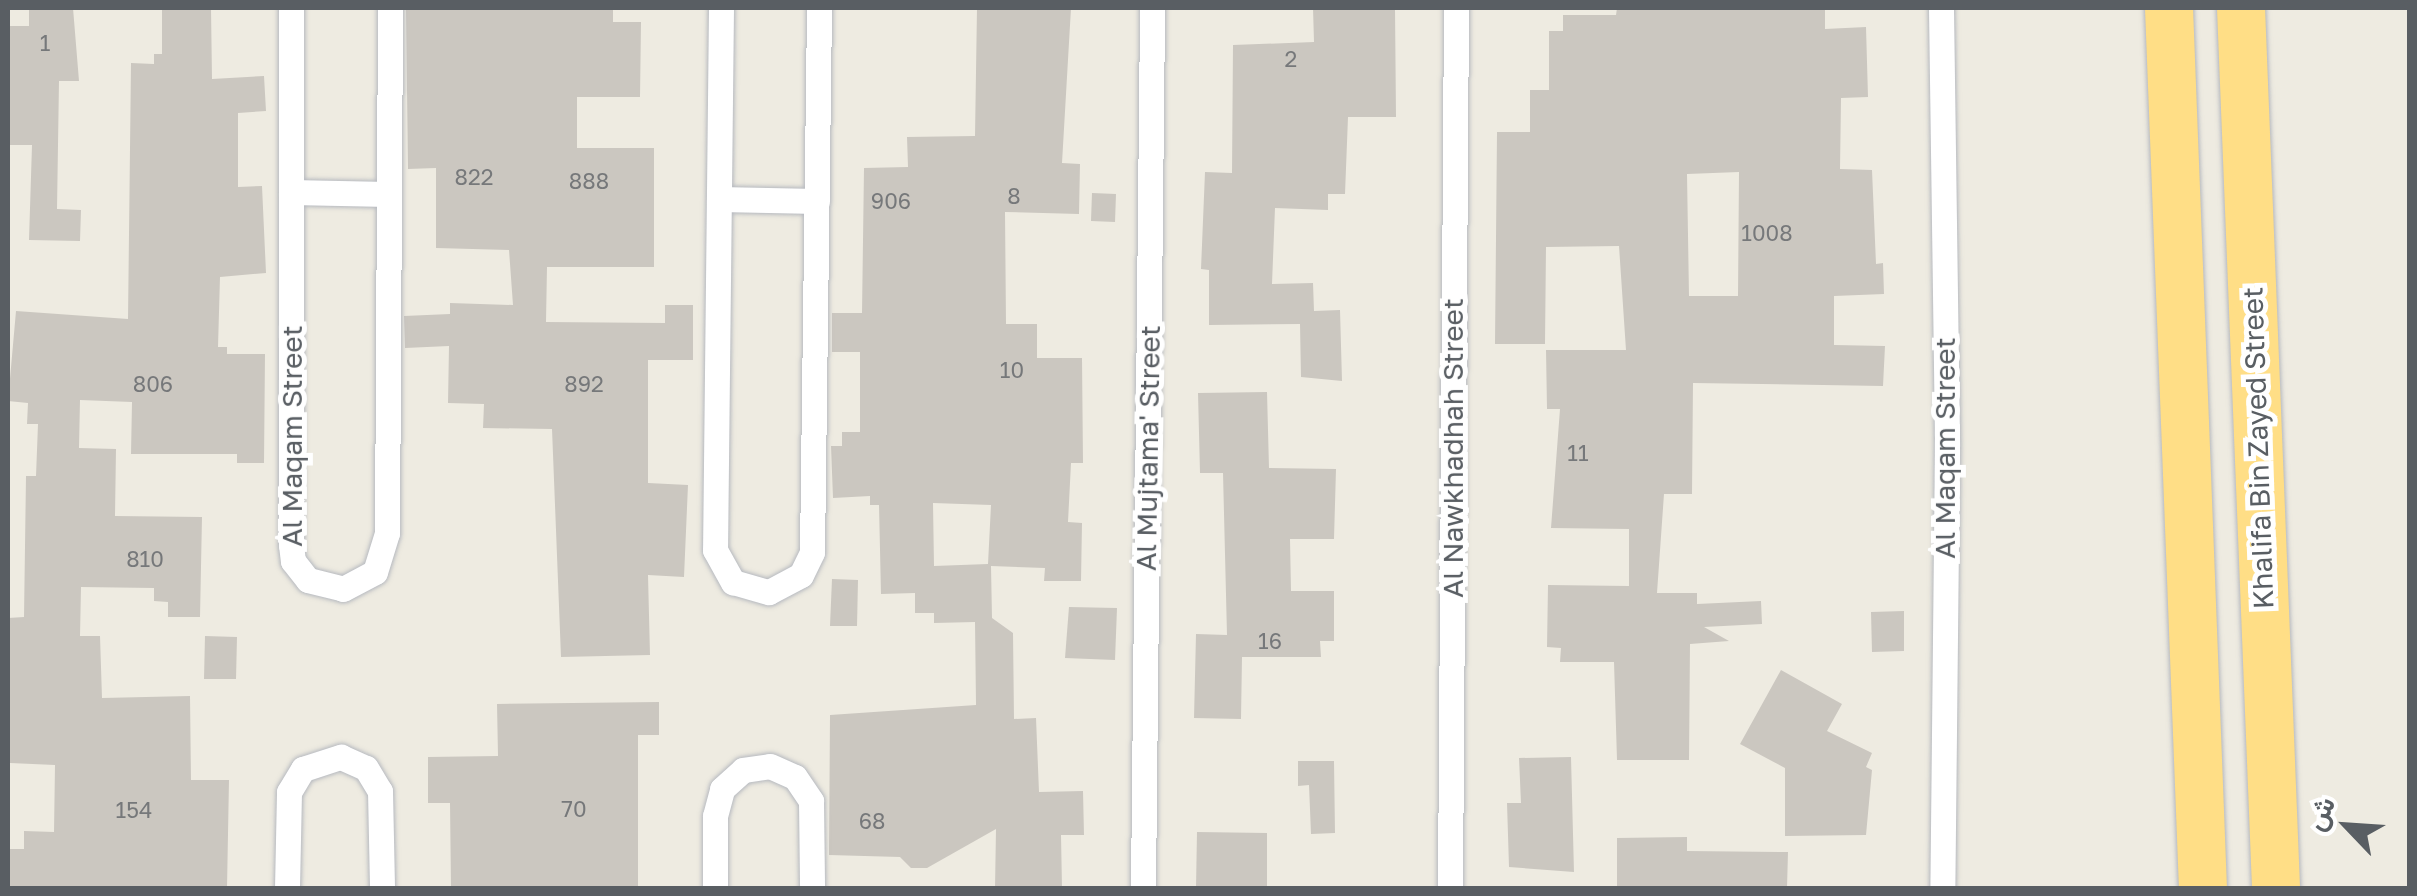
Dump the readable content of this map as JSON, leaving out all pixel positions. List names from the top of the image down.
{
  "streets": {
    "highway": ["Khalifa Bin Zayed Street"],
    "street": ["Al Maqam Street", "Al Mujtama' Street", "Al Nawkhadhah Street"]
  },
  "house_numbers": [
    "1",
    "2",
    "822",
    "888",
    "8",
    "906",
    "1008",
    "10",
    "806",
    "892",
    "11",
    "810",
    "16",
    "70",
    "154",
    "68"
  ],
  "north": "top left"
}
